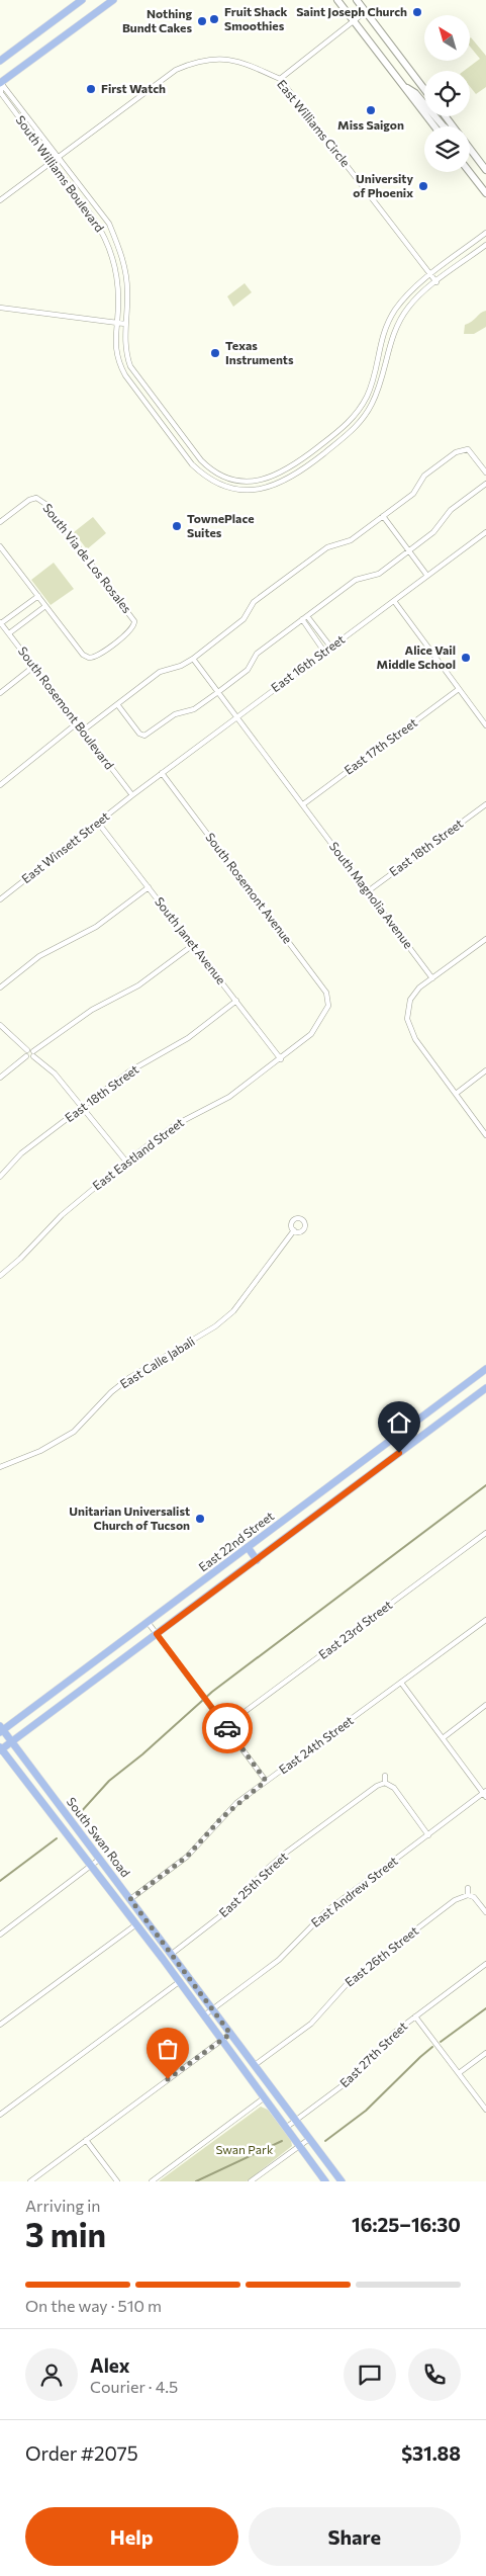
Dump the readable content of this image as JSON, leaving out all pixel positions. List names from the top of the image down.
{
  "streets": {
    "main road": ["East 22nd Street", "South Swan Road"],
    "street": [
      "East Williams Circle",
      "South Williams Boulevard",
      "South Via de Los Rosales",
      "East 16th Street",
      "South Rosemont Boulevard",
      "East 17th Street",
      "East Winsett Street",
      "East 18th Street",
      "South Rosemont Avenue",
      "South Magnolia Avenue",
      "South Janet Avenue",
      "East Eastland Street",
      "East Calle Jabali",
      "East 23rd Street",
      "East 24th Street",
      "East 25th Street",
      "East Andrew Street",
      "East 26th Street",
      "East 27th Street"
    ]
  },
  "crossings": [
    ["East Williams Circle", "South Williams Boulevard"],
    ["East 16th Street", "South Rosemont Boulevard"],
    ["East 16th Street", "East Winsett Street"],
    ["East 16th Street", "South Rosemont Avenue"],
    ["East 16th Street", "South Magnolia Avenue"],
    ["South Rosemont Boulevard", "East Winsett Street"],
    ["East 17th Street", "South Magnolia Avenue"],
    ["East Winsett Street", "South Janet Avenue"],
    ["East 18th Street", "South Magnolia Avenue"],
    ["East 18th Street", "South Janet Avenue"],
    ["South Rosemont Avenue", "East Eastland Street"],
    ["South Janet Avenue", "East Eastland Street"],
    ["East 22nd Street", "South Swan Road"],
    ["East 24th Street", "South Swan Road"],
    ["South Swan Road", "East 25th Street"],
    ["South Swan Road", "East Andrew Street"],
    ["South Swan Road", "East 26th Street"],
    ["South Swan Road", "East 27th Street"]
  ],
  "parks": ["Swan Park"],
  "places": [
    "Saint Joseph Church",
    "Fruit Shack Smoothies",
    "Nothing Bundt Cakes",
    "First Watch",
    "Miss Saigon",
    "University of Phoenix",
    "Texas Instruments",
    "TownePlace Suites",
    "Alice Vail Middle School",
    "Unitarian Universalist Church of Tucson"
  ],
  "north": "top left",
  "page": {
    "heading": ["3 min", "Arriving in", "16:25–16:30"],
    "panel": [
      "Alex",
      "Courier · 4.5",
      "Order #2075",
      "$31.88"
    ],
    "bar": "On the way · 510 m",
    "buttons": ["Help", "Share"]
  }
}
